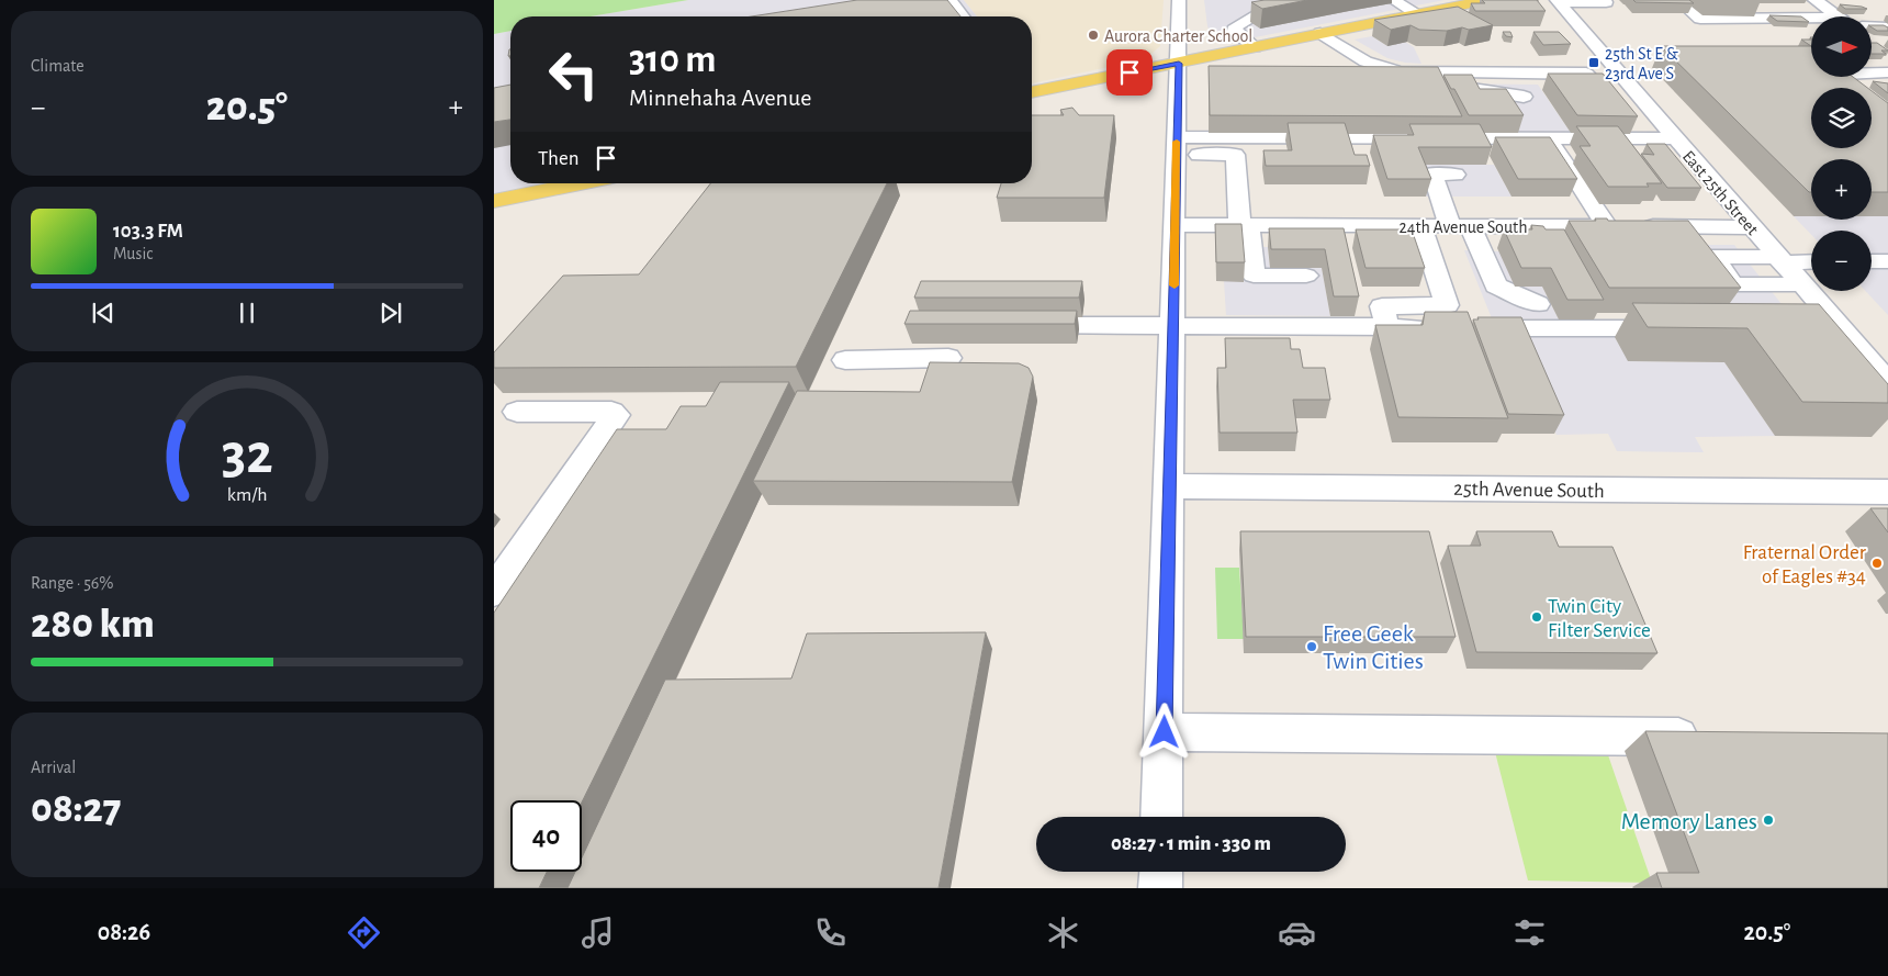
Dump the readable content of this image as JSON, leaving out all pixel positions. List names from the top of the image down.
{
  "streets": {
    "street": ["East 25th Street", "24th Avenue South", "25th Avenue South"]
  },
  "crossings": [
    ["East 25th Street", "24th Avenue South"]
  ],
  "places": {
    "other": [
      "Aurora Charter School",
      "Fraternal Order of Eagles #34",
      "Twin City Filter Service",
      "Free Geek Twin Cities",
      "Memory Lanes"
    ],
    "transit": ["25th St E & 23rd Ave S"]
  },
  "north": "right",
  "page": {
    "tile": [
      "Climate",
      ["Range · 56%", "280 km"],
      ["Arrival", "08:27"]
    ],
    "map_buttons": ["+", "−"],
    "turn": ["310 m", "Minnehaha Avenue"],
    "heat": ["−", "20.5°", "+"],
    "then": "Then",
    "song": ["103.3 FM", "Music"],
    "limit": "40",
    "trip": "08:27 · 1 min · 330 m",
    "tabs": ["08:26", "20.5°"],
    "gauge": ["32", "km/h"]
  }
}
